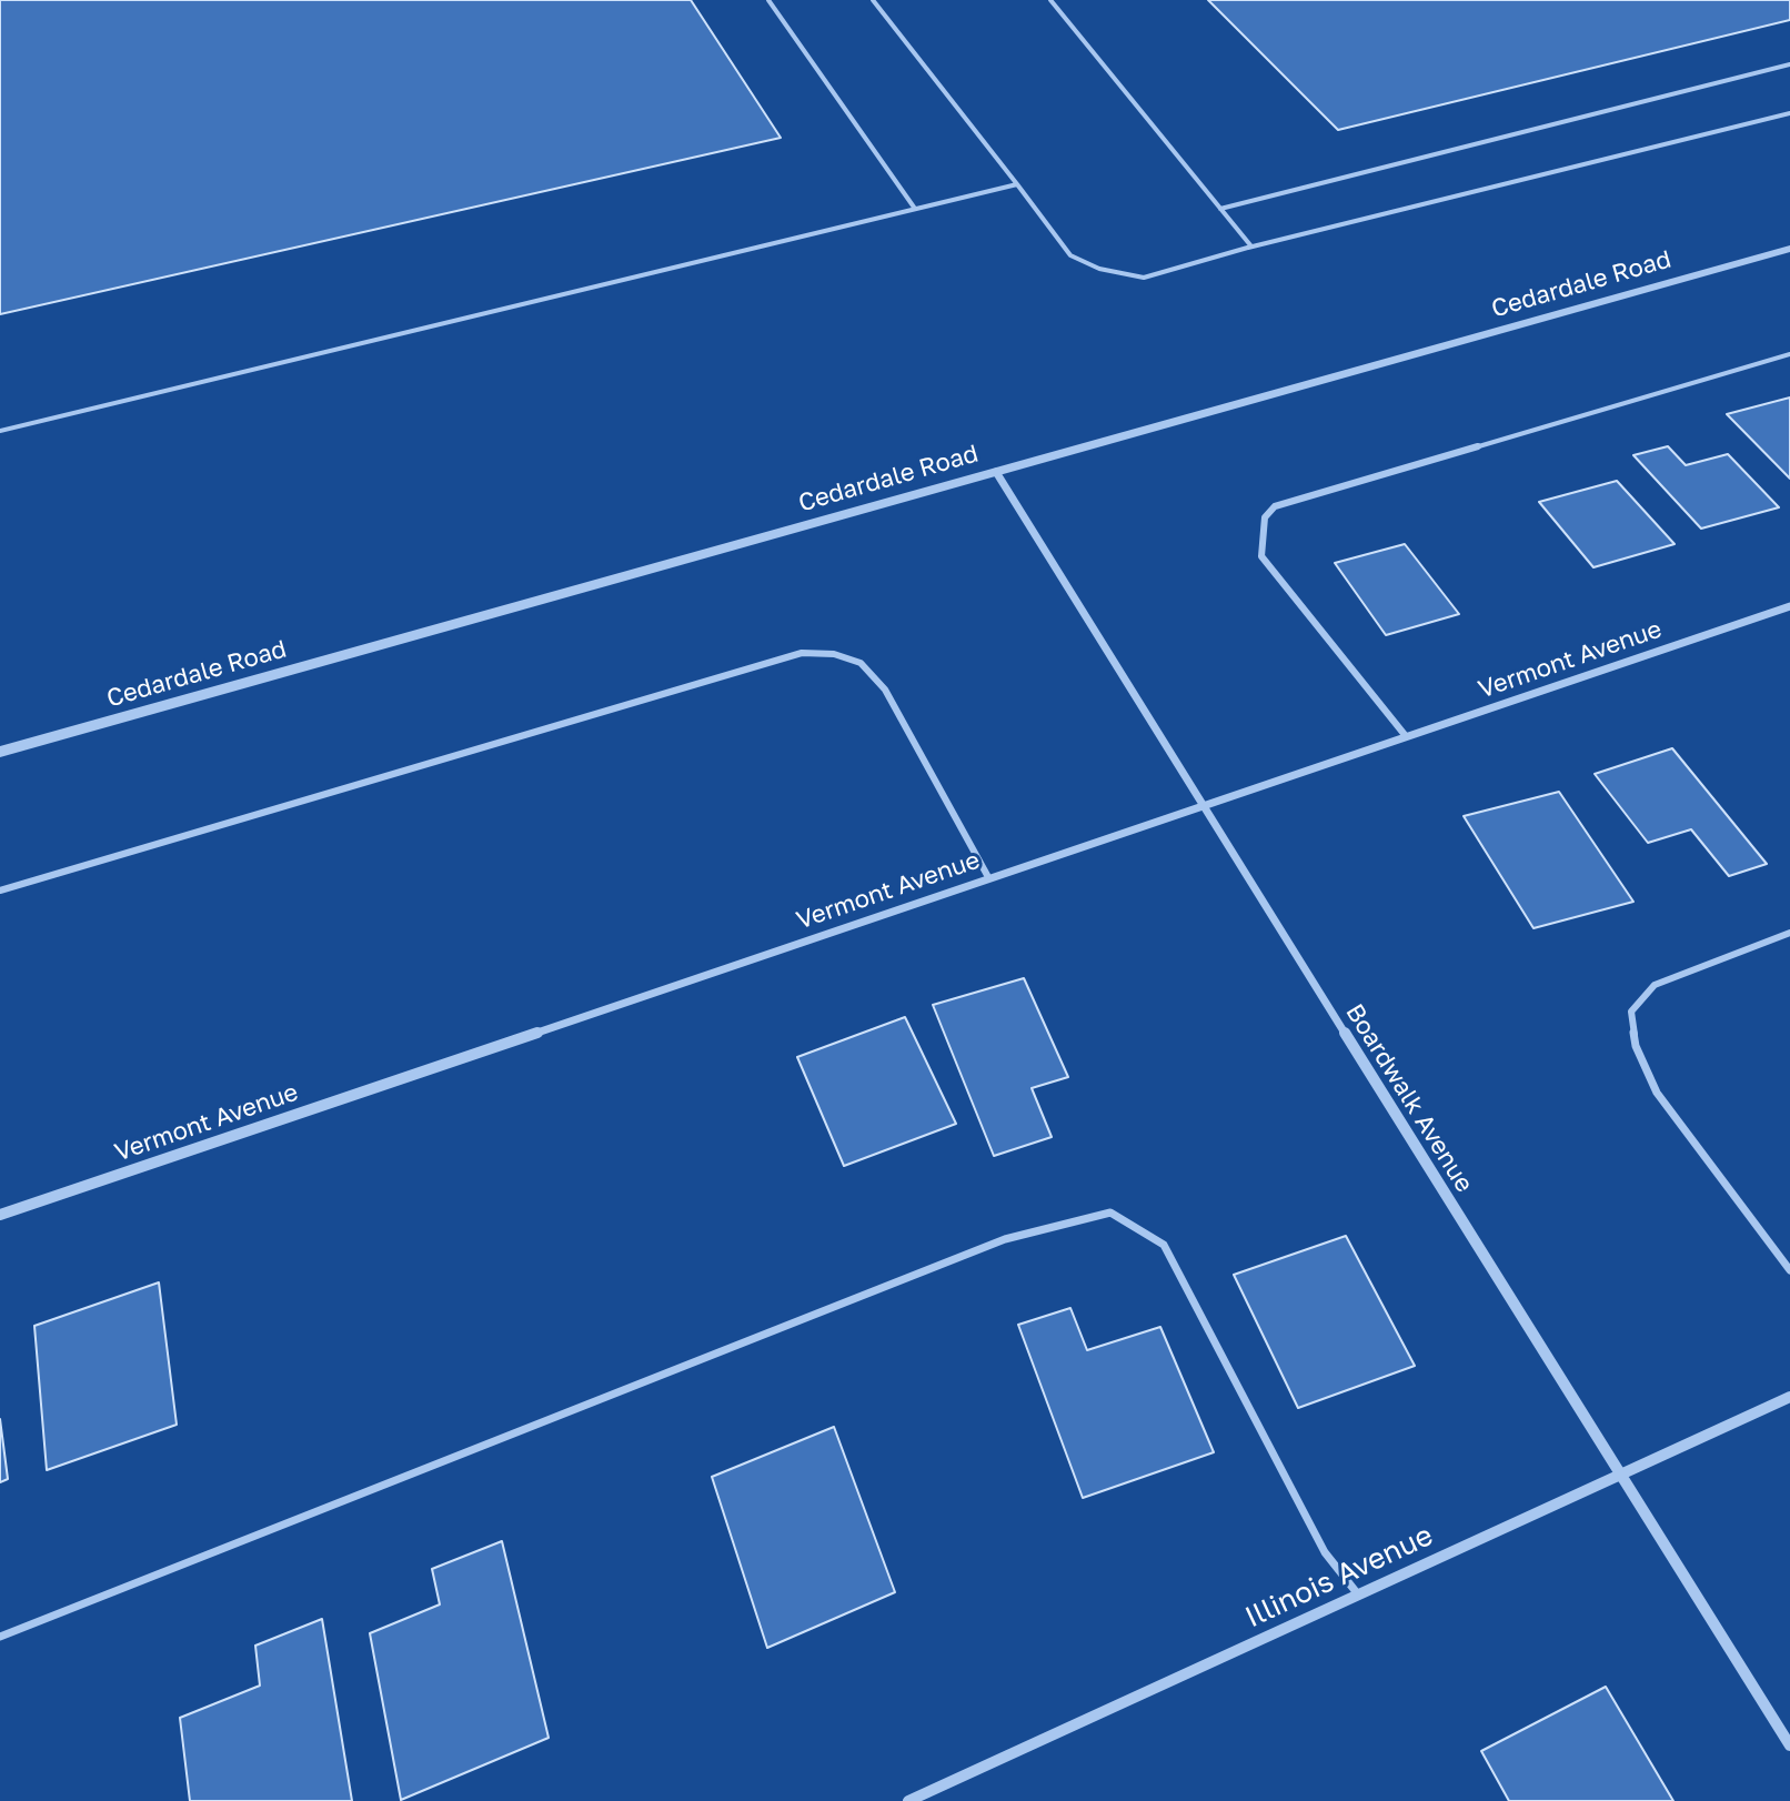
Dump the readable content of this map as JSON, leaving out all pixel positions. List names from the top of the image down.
{
  "streets": {
    "street": [
      "Cedardale Road",
      "Vermont Avenue",
      "Boardwalk Avenue",
      "Illinois Avenue"
    ]
  },
  "crossings": [
    ["Cedardale Road", "Boardwalk Avenue"],
    ["Vermont Avenue", "Boardwalk Avenue"],
    ["Boardwalk Avenue", "Illinois Avenue"]
  ]
}
